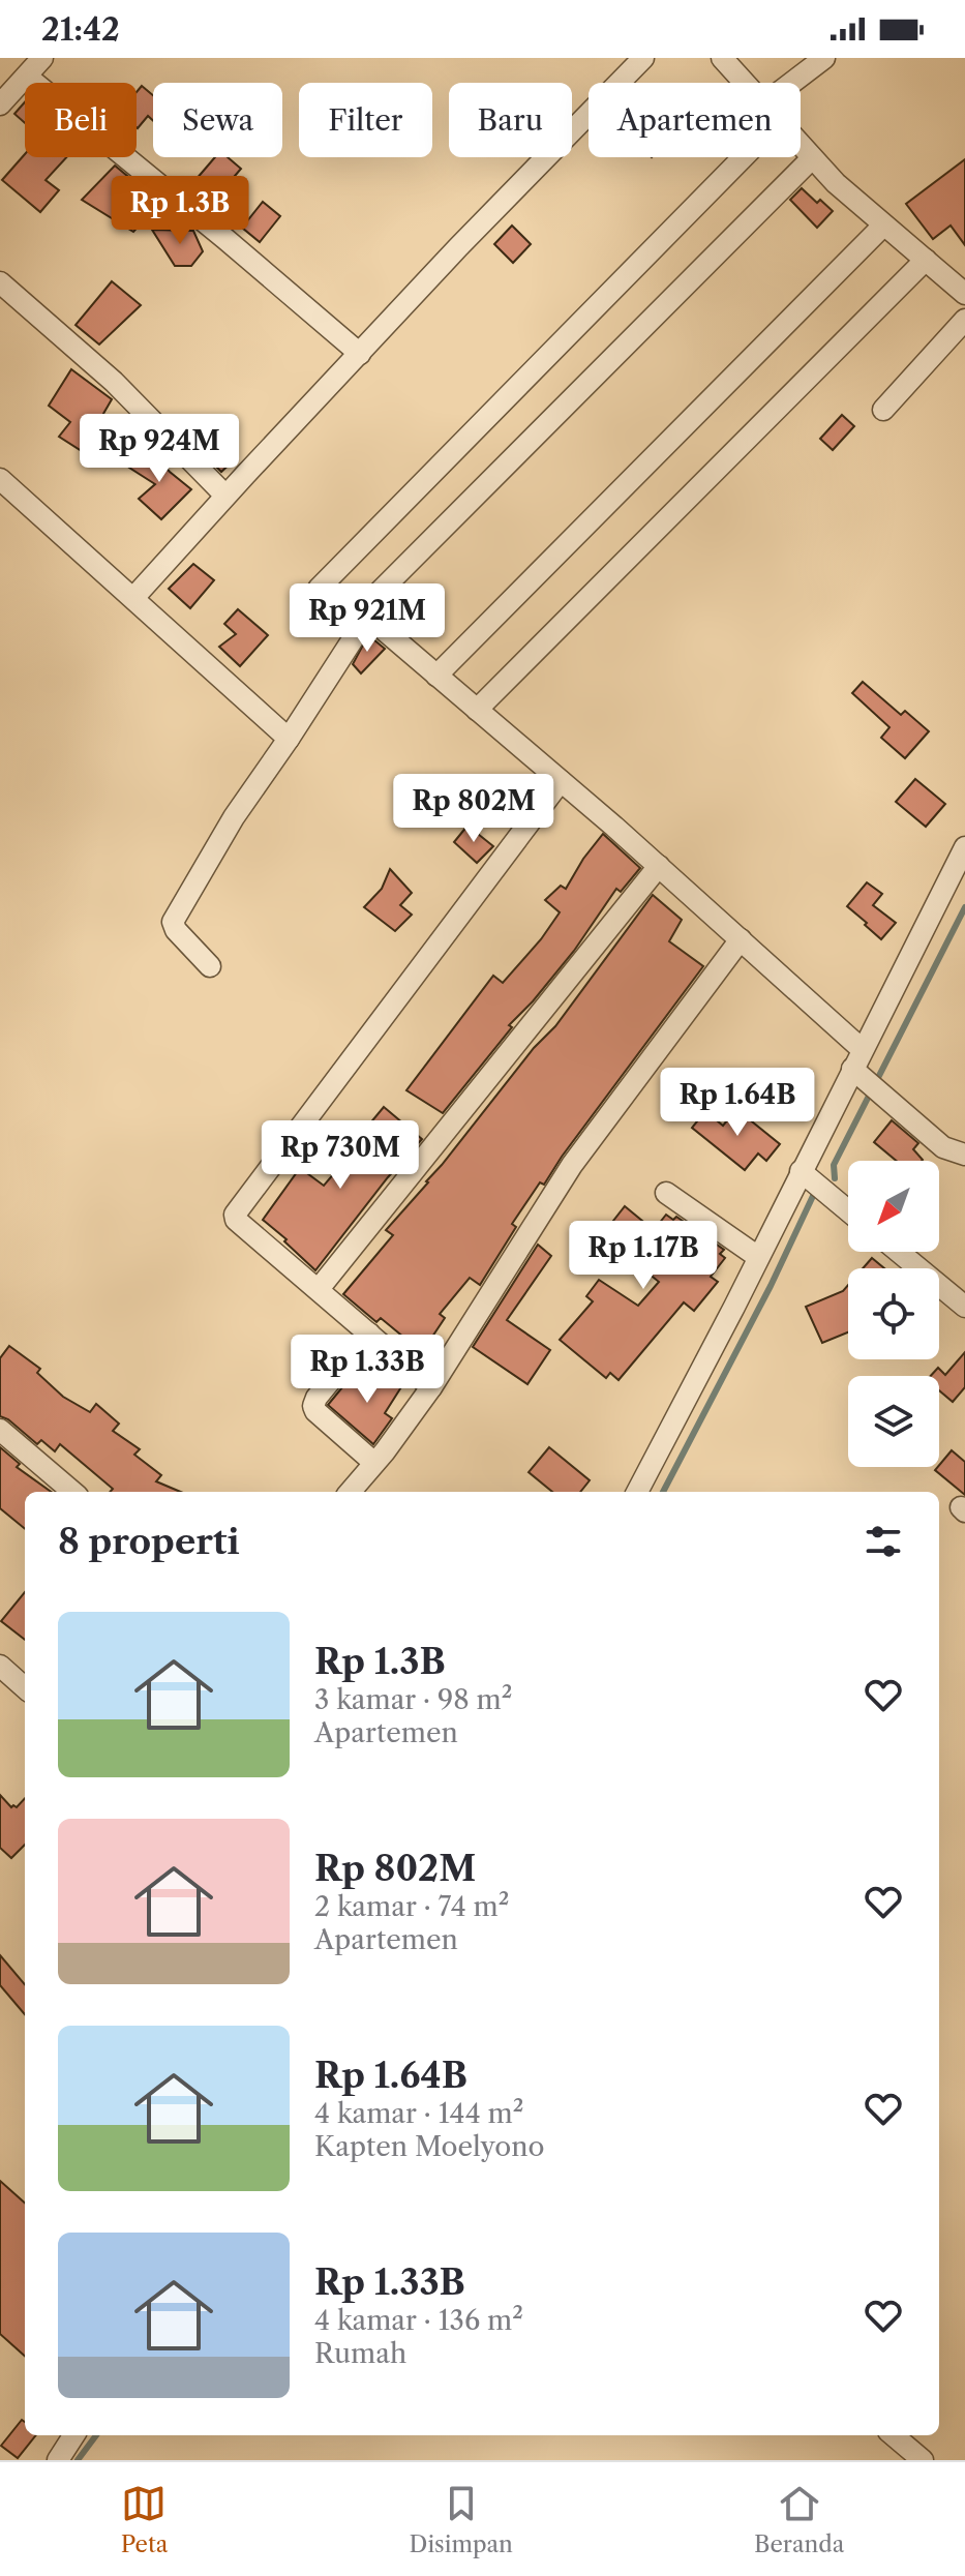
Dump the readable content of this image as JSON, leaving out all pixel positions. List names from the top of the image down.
{
  "north": "bottom left",
  "page": {
    "status": "21:42",
    "chip": [
      "Beli",
      "Sewa",
      "Filter",
      "Baru",
      "Apartemen"
    ],
    "price": [
      "Rp 1.3B",
      "Rp 924M",
      "Rp 921M",
      "Rp 802M",
      "Rp 1.64B",
      "Rp 730M",
      "Rp 1.17B",
      "Rp 1.33B"
    ],
    "heading": "8 properti",
    "list": [
      {
        "name": "Rp 1.3B",
        "note": "3 kamar · 98 m² · Apartemen"
      },
      {
        "name": "Rp 802M",
        "note": "2 kamar · 74 m² · Apartemen"
      },
      {
        "name": "Rp 1.64B",
        "note": "4 kamar · 144 m² · Kapten Moelyono"
      },
      {
        "name": "Rp 1.33B",
        "note": "4 kamar · 136 m² · Rumah"
      }
    ],
    "tabs": ["Peta", "Disimpan", "Beranda"]
  }
}
